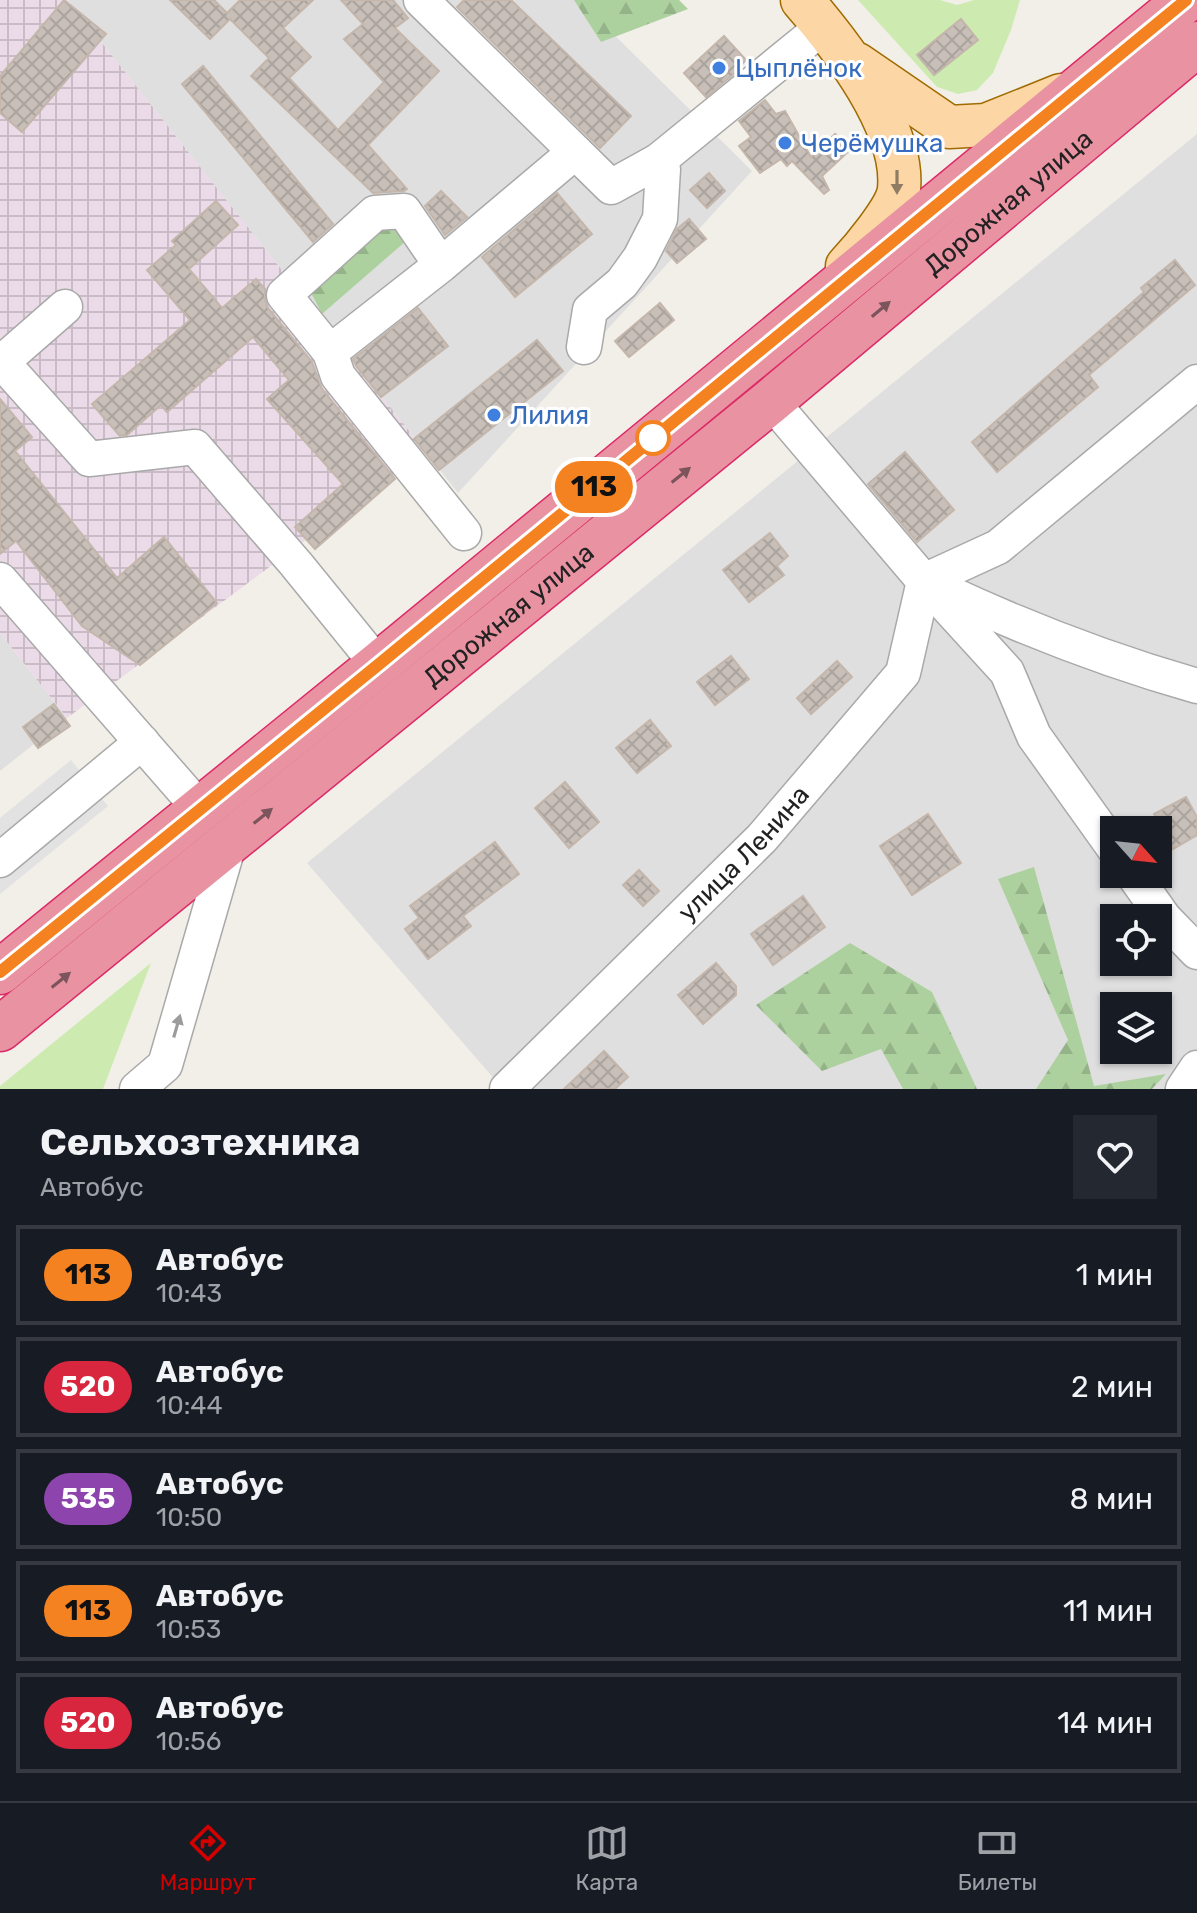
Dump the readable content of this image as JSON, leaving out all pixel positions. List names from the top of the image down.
{
  "streets": {
    "highway": ["Дорожная улица"],
    "street": ["улица Ленина"]
  },
  "places": ["Цыплёнок", "Черёмушка", "Лилия"],
  "lines": ["bus line 113"],
  "north": "bottom right",
  "page": {
    "on_map": "113",
    "heading": ["Сельхозтехника", "Автобус"],
    "list": [
      {
        "mark": "113",
        "name": "Автобус",
        "note": "10:43",
        "value": "1 мин"
      },
      {
        "mark": "520",
        "name": "Автобус",
        "note": "10:44",
        "value": "2 мин"
      },
      {
        "mark": "535",
        "name": "Автобус",
        "note": "10:50",
        "value": "8 мин"
      },
      {
        "mark": "113",
        "name": "Автобус",
        "note": "10:53",
        "value": "11 мин"
      },
      {
        "mark": "520",
        "name": "Автобус",
        "note": "10:56",
        "value": "14 мин"
      }
    ],
    "tabs": ["Маршрут", "Карта", "Билеты"]
  }
}
